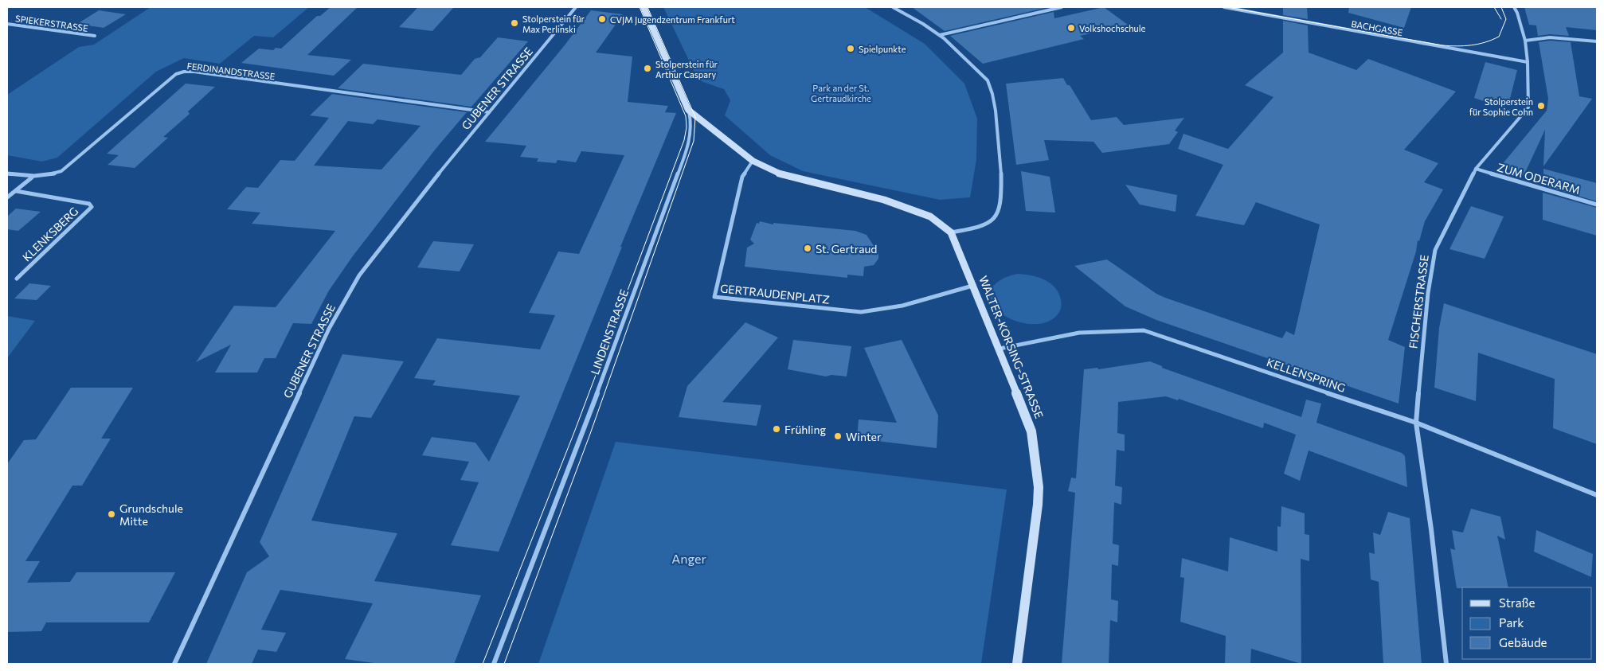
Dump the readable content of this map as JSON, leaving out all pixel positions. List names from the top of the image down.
{
  "streets": {
    "street": [
      "SPIEKERSTRASSE",
      "BACHGASSE",
      "FERDINANDSTRASSE",
      "GUBENER STRASSE",
      "ZUM ODERARM",
      "KLENKSBERG",
      "GERTRAUDENPLATZ",
      "FISCHERSTRASSE",
      "LINDENSTRASSE",
      "WALTER-KORSING-STRASSE",
      "KELLENSPRING"
    ]
  },
  "crossings": [
    ["BACHGASSE", "FISCHERSTRASSE"],
    ["FERDINANDSTRASSE", "GUBENER STRASSE"],
    ["ZUM ODERARM", "FISCHERSTRASSE"],
    ["GERTRAUDENPLATZ", "WALTER-KORSING-STRASSE"],
    ["FISCHERSTRASSE", "KELLENSPRING"],
    ["WALTER-KORSING-STRASSE", "KELLENSPRING"]
  ],
  "parks": ["Park an der St. Gertraudkirche", "Anger"],
  "places": [
    "CVJM Jugendzentrum Frankfurt",
    "Stolperstein für Max Perlinski",
    "Volkshochschule",
    "Spielpunkte",
    "Stolperstein für Arthur Caspary",
    "Stolperstein für Sophie Cohn",
    "St. Gertraud",
    "Frühling",
    "Winter",
    "Grundschule Mitte"
  ],
  "legend": ["Straße", "Park", "Gebäude"]
}
